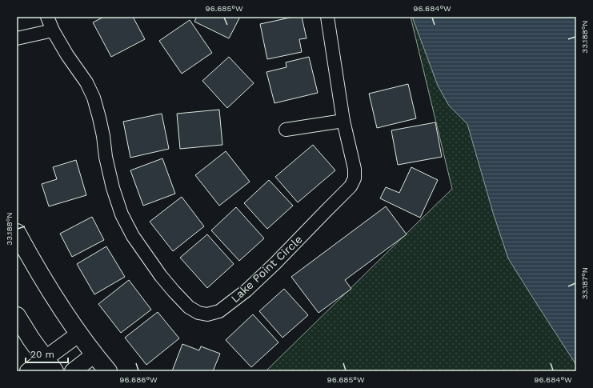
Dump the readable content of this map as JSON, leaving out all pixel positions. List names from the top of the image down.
{
  "streets": {
    "street": ["Lake Point Circle"]
  },
  "scale_bar": "20 m",
  "coordinates": [
    "96.685°W",
    "96.684°W",
    "33.188°N",
    "33.187°N",
    "96.686°W"
  ]
}
